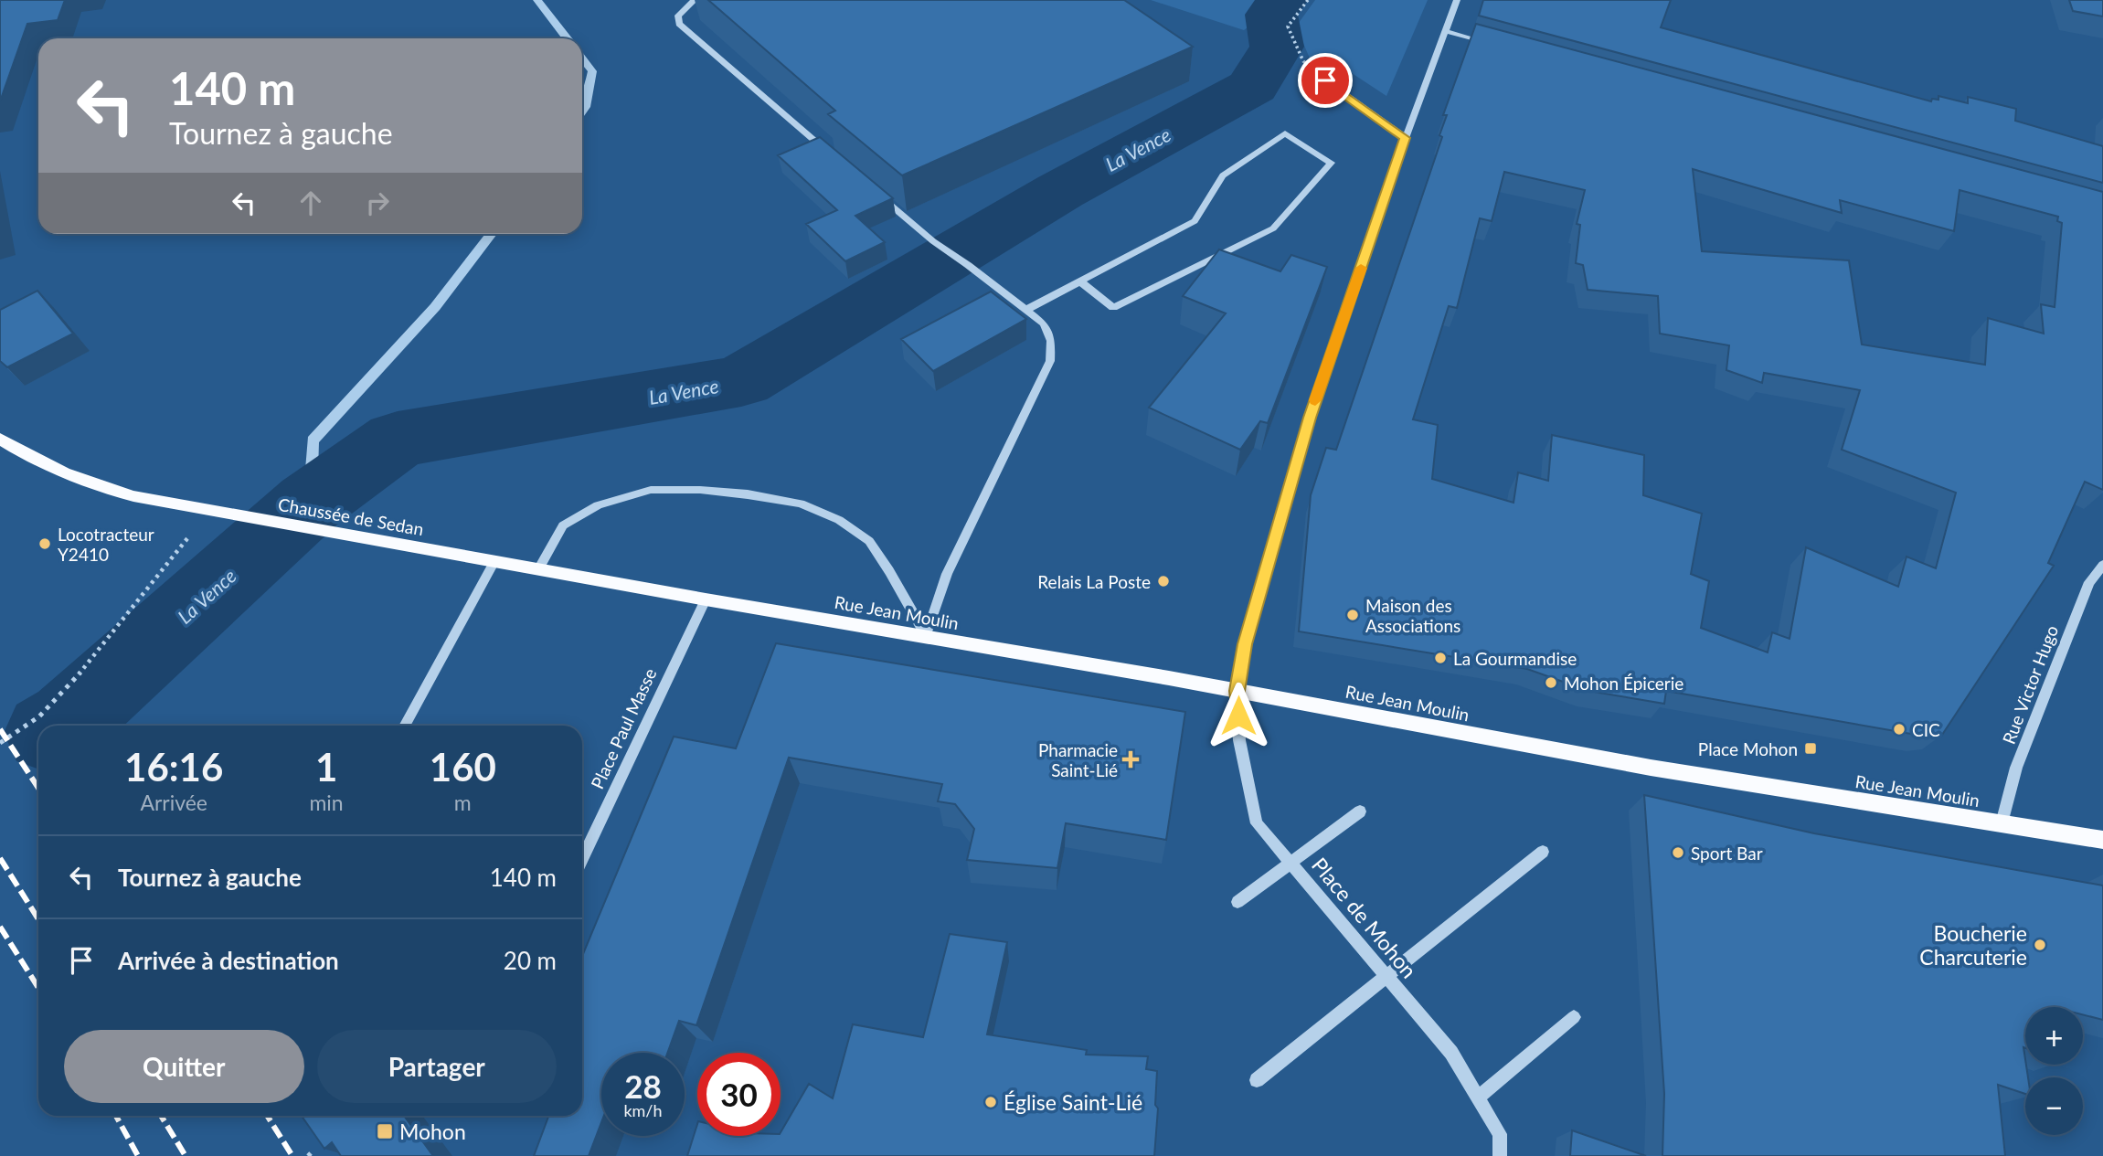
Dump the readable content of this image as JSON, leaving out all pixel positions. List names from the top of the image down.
{
  "streets": {
    "main road": ["Chaussée de Sedan", "Rue Jean Moulin"],
    "street": ["Rue Victor Hugo", "Place Paul Masse", "Place de Mohon"]
  },
  "crossings": [
    ["Chaussée de Sedan", "Rue Jean Moulin"],
    ["Chaussée de Sedan", "Place Paul Masse"],
    ["Rue Jean Moulin", "Rue Victor Hugo"],
    ["Rue Jean Moulin", "Place Paul Masse"],
    ["Rue Jean Moulin", "Place de Mohon"]
  ],
  "water": ["La Vence"],
  "places": {
    "other": [
      "Locotracteur Y2410",
      "Relais La Poste",
      "Maison des Associations",
      "La Gourmandise",
      "Mohon Épicerie",
      "CIC",
      "Sport Bar",
      "Boucherie Charcuterie",
      "Église Saint-Lié"
    ],
    "transit": ["Place Mohon", "Mohon"],
    "health": ["Pharmacie Saint-Lié"]
  },
  "page": {
    "turn": ["140 m", "Tournez à gauche"],
    "eta": [
      "16:16",
      "Arrivée",
      "1",
      "min",
      "160",
      "m"
    ],
    "list": [
      {
        "name": "Tournez à gauche",
        "value": "140 m"
      },
      {
        "name": "Arrivée à destination",
        "value": "20 m"
      }
    ],
    "map_buttons": ["+", "−"],
    "buttons": ["Quitter", "Partager"],
    "speed": "28 km/h",
    "limit": "30"
  }
}
